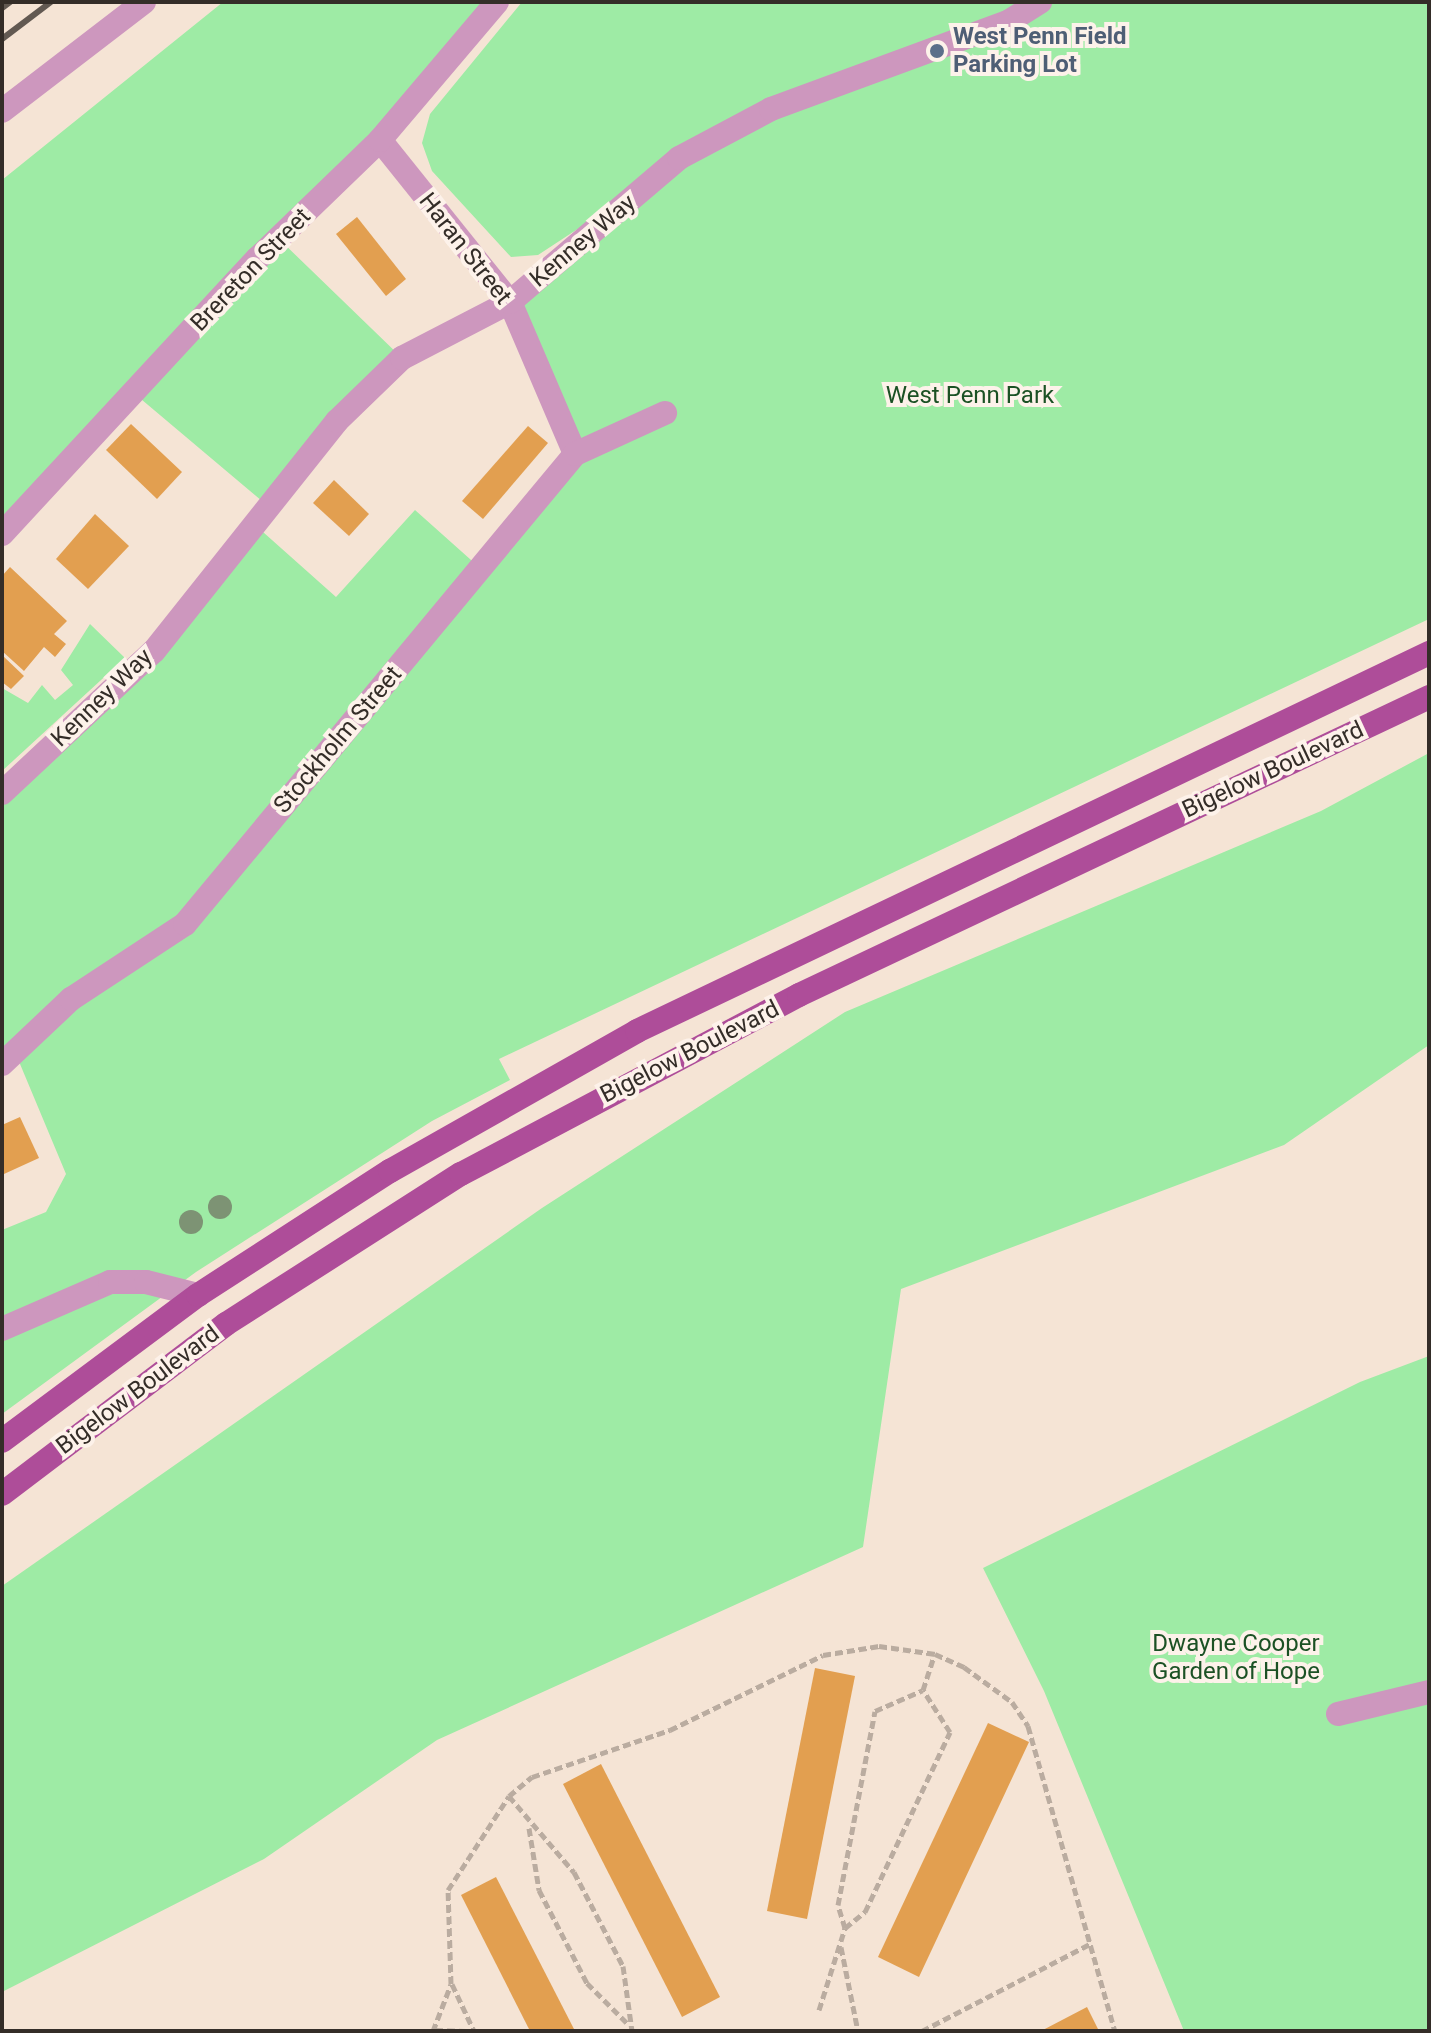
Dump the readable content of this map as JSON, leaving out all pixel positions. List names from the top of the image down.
{
  "streets": {
    "main road": ["Bigelow Boulevard"],
    "street": [
      "Kenney Way",
      "Haran Street",
      "Brereton Street",
      "Stockholm Street"
    ]
  },
  "crossings": [
    ["Kenney Way", "Haran Street"],
    ["Haran Street", "Brereton Street"],
    ["Haran Street", "Stockholm Street"]
  ],
  "parks": ["West Penn Park", "Dwayne Cooper Garden of Hope"],
  "places": ["West Penn Field Parking Lot"]
}
